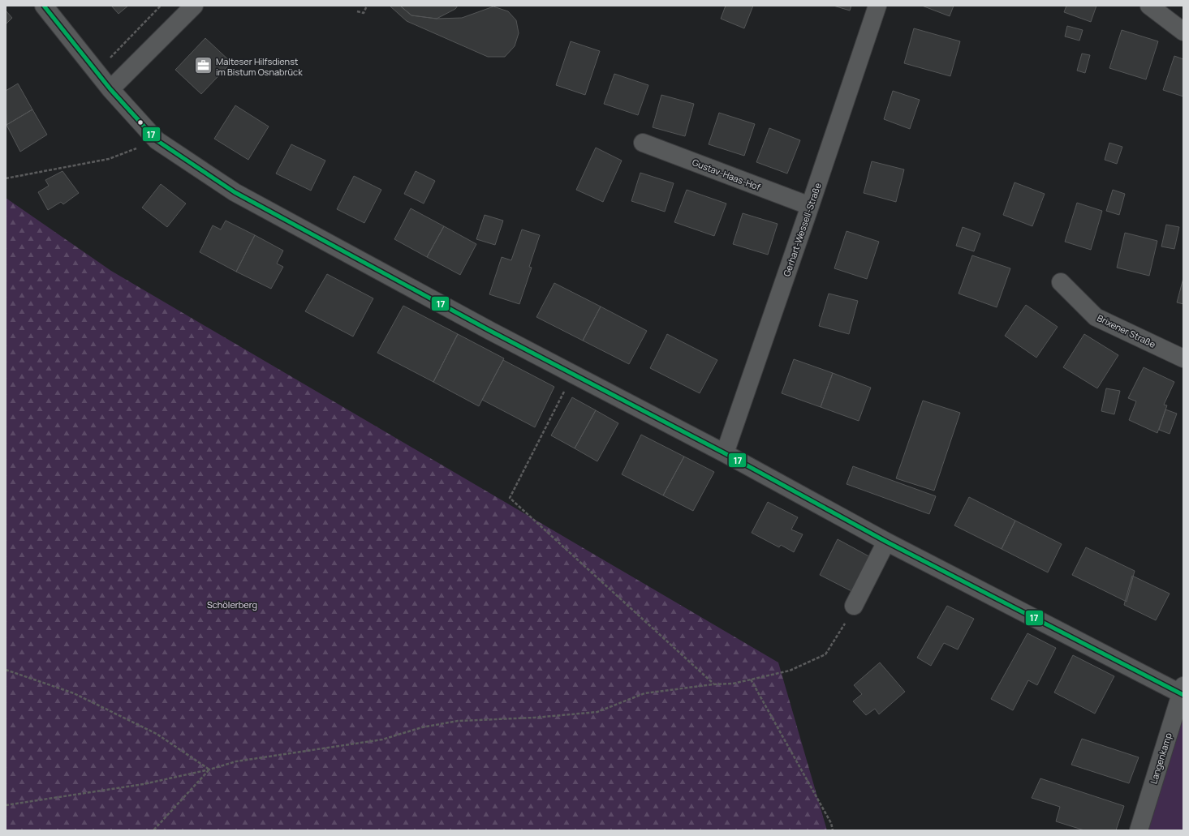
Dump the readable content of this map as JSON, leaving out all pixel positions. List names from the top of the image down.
{
  "streets": {
    "street": [
      "Gustav-Haas-Hof",
      "Gerhart-Wessell-Straße",
      "Brixener Straße",
      "Langenkamp"
    ]
  },
  "crossings": [
    ["Gustav-Haas-Hof", "Gerhart-Wessell-Straße"]
  ],
  "parks": ["Schölerberg"],
  "places": {
    "office": ["Malteser Hilfsdienst im Bistum Osnabrück"]
  },
  "lines": ["transit line 17"]
}
